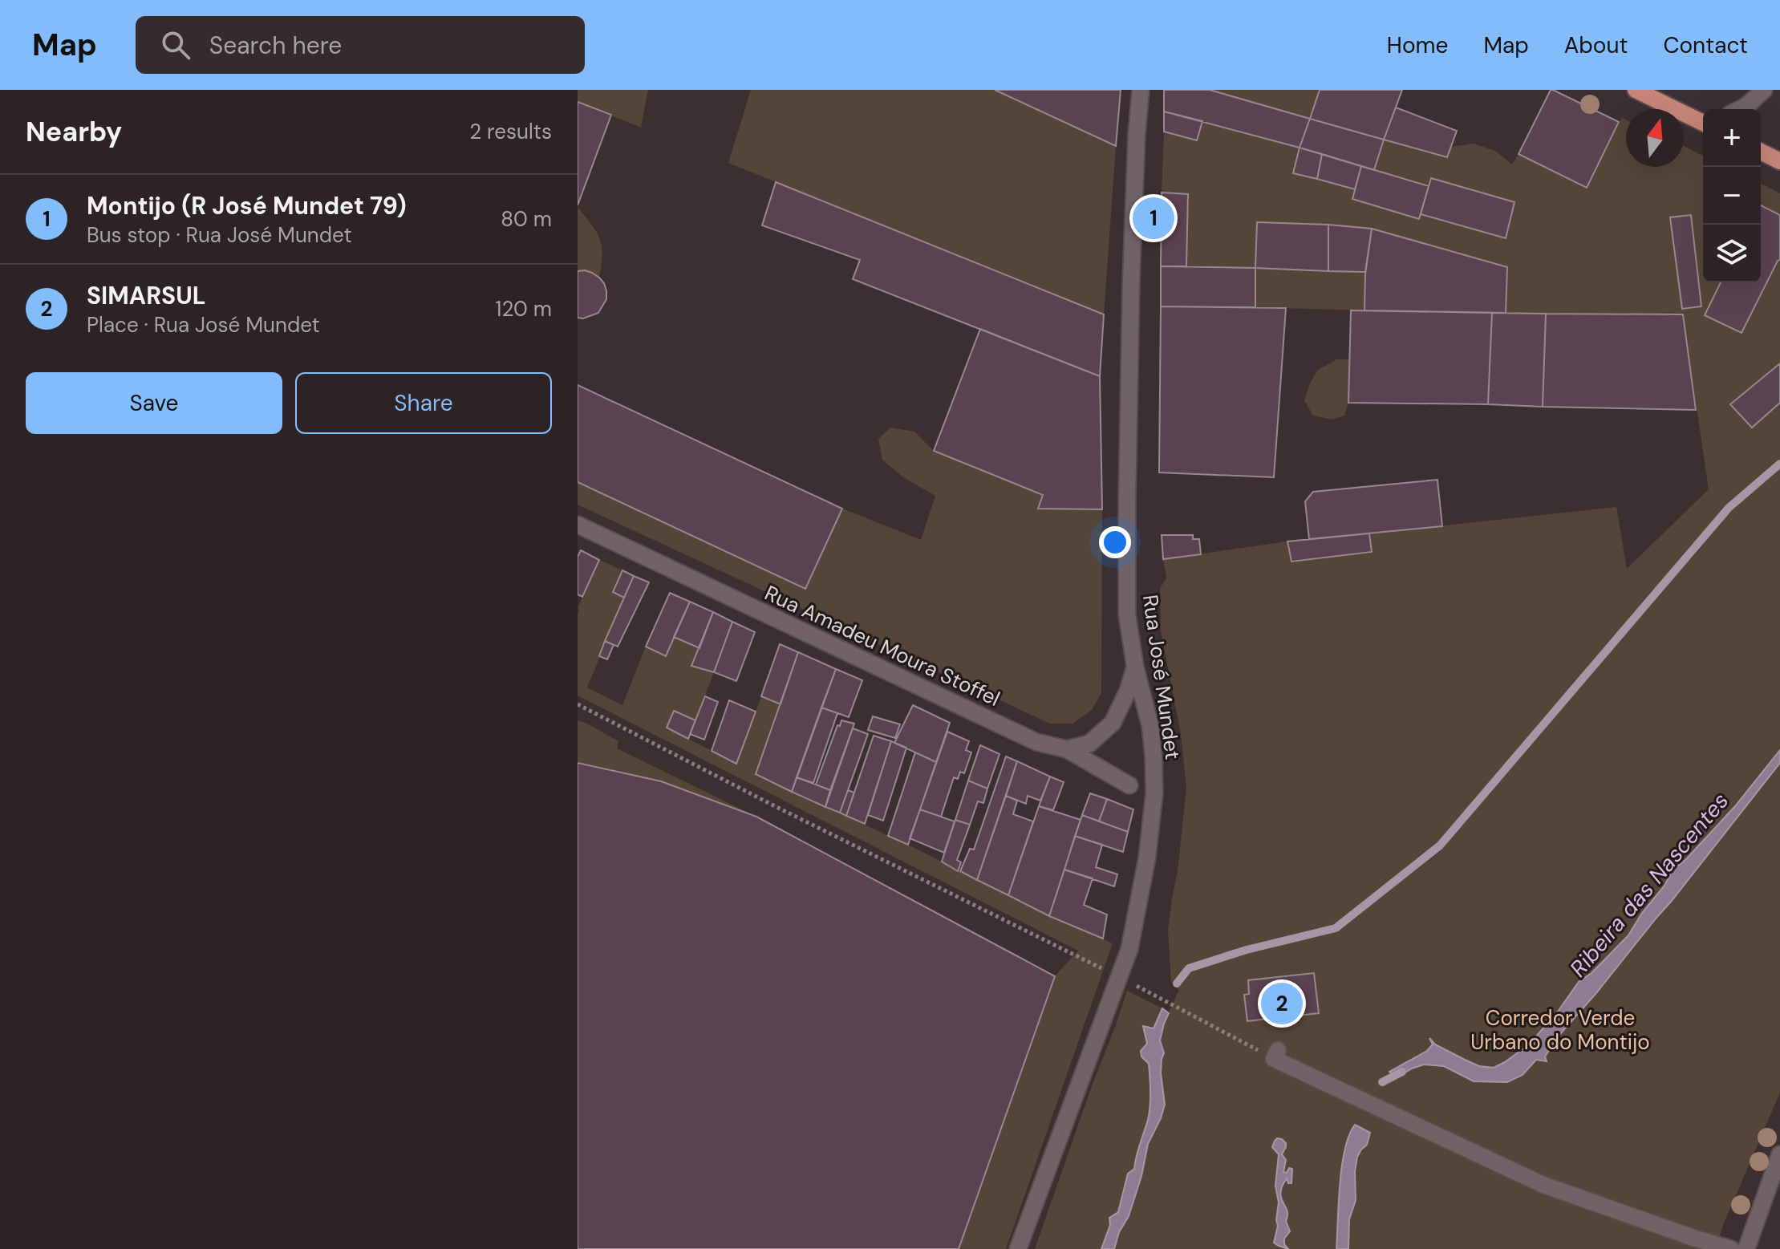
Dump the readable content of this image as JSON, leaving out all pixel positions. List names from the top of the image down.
{
  "streets": {
    "street": ["Rua Amadeu Moura Stoffel", "Rua José Mundet"]
  },
  "water": ["Ribeira das Nascentes"],
  "parks": ["Corredor Verde Urbano do Montijo"],
  "north": "top",
  "page": {
    "header": "Map",
    "search": "Search here",
    "nav": [
      "Home",
      "Map",
      "About",
      "Contact"
    ],
    "heading": ["Nearby", "2 results"],
    "map_buttons": ["+", "−"],
    "list": [
      {
        "mark": "1",
        "name": "Montijo (R José Mundet 79)",
        "note": "Bus stop · Rua José Mundet",
        "value": "80 m"
      },
      {
        "mark": "2",
        "name": "SIMARSUL",
        "note": "Place · Rua José Mundet",
        "value": "120 m"
      }
    ],
    "pins": ["1", "2"],
    "buttons": ["Save", "Share"]
  }
}
